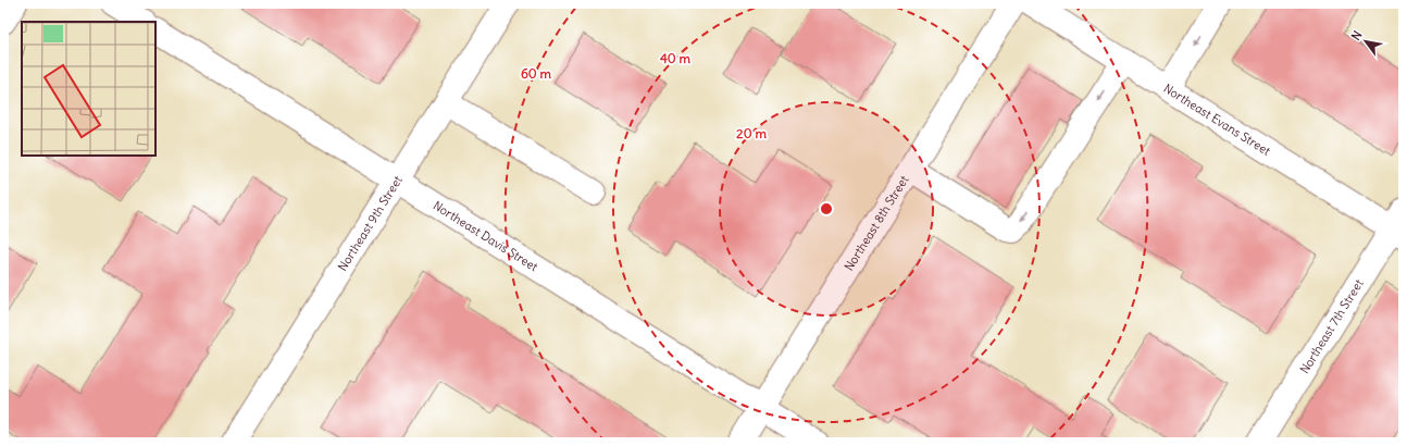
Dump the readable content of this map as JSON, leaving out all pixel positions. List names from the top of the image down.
{
  "streets": {
    "street": [
      "Northeast Evans Street",
      "Northeast 9th Street",
      "Northeast 8th Street",
      "Northeast Davis Street",
      "Northeast 7th Street"
    ]
  },
  "crossings": [
    ["Northeast Evans Street", "Northeast 7th Street"],
    ["Northeast 9th Street", "Northeast Davis Street"],
    ["Northeast 8th Street", "Northeast Davis Street"]
  ],
  "north": "top left",
  "rings": ["40 m", "60 m", "20 m"]
}
